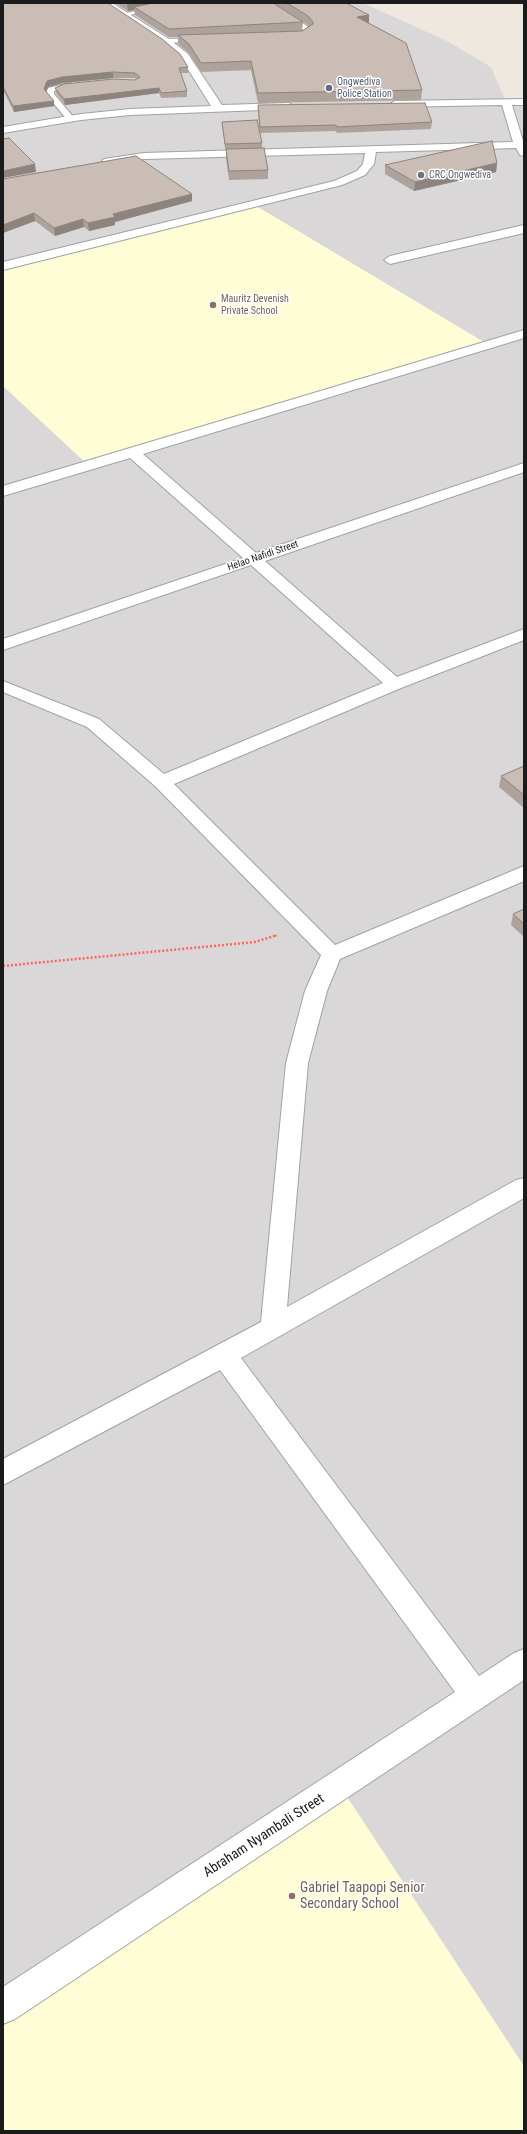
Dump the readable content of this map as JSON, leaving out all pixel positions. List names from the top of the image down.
{
  "streets": {
    "street": ["Helao Nafidi Street", "Abraham Nyambali Street"]
  },
  "places": [
    "Ongwediva Police Station",
    "CRC Ongwediva",
    "Mauritz Devenish Private School",
    "Gabriel Taapopi Senior Secondary School"
  ]
}
